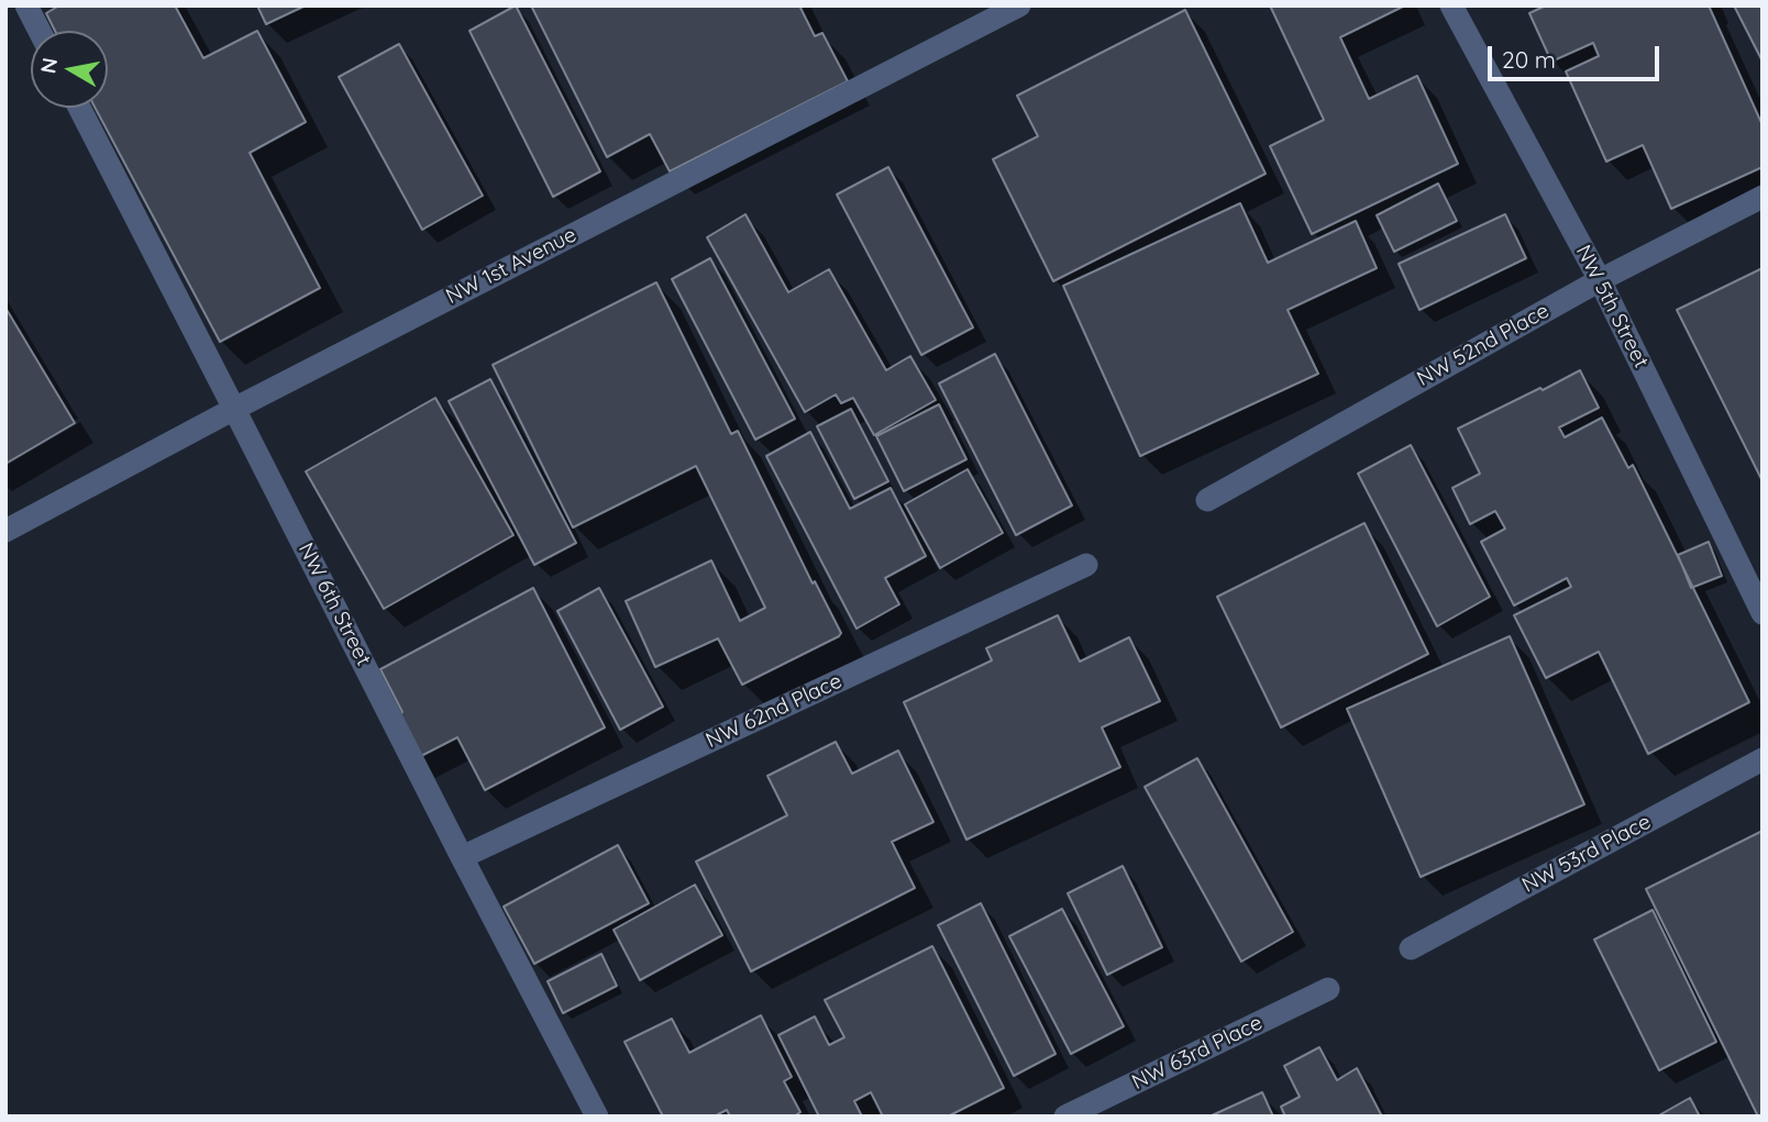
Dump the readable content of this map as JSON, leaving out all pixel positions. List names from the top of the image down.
{
  "streets": {
    "street": [
      "NW 1st Avenue",
      "NW 5th Street",
      "NW 52nd Place",
      "NW 6th Street",
      "NW 62nd Place",
      "NW 53rd Place",
      "NW 63rd Place"
    ]
  },
  "crossings": [
    ["NW 1st Avenue", "NW 6th Street"],
    ["NW 5th Street", "NW 52nd Place"],
    ["NW 6th Street", "NW 62nd Place"]
  ],
  "scale_bar": "20 m",
  "north": "left"
}
